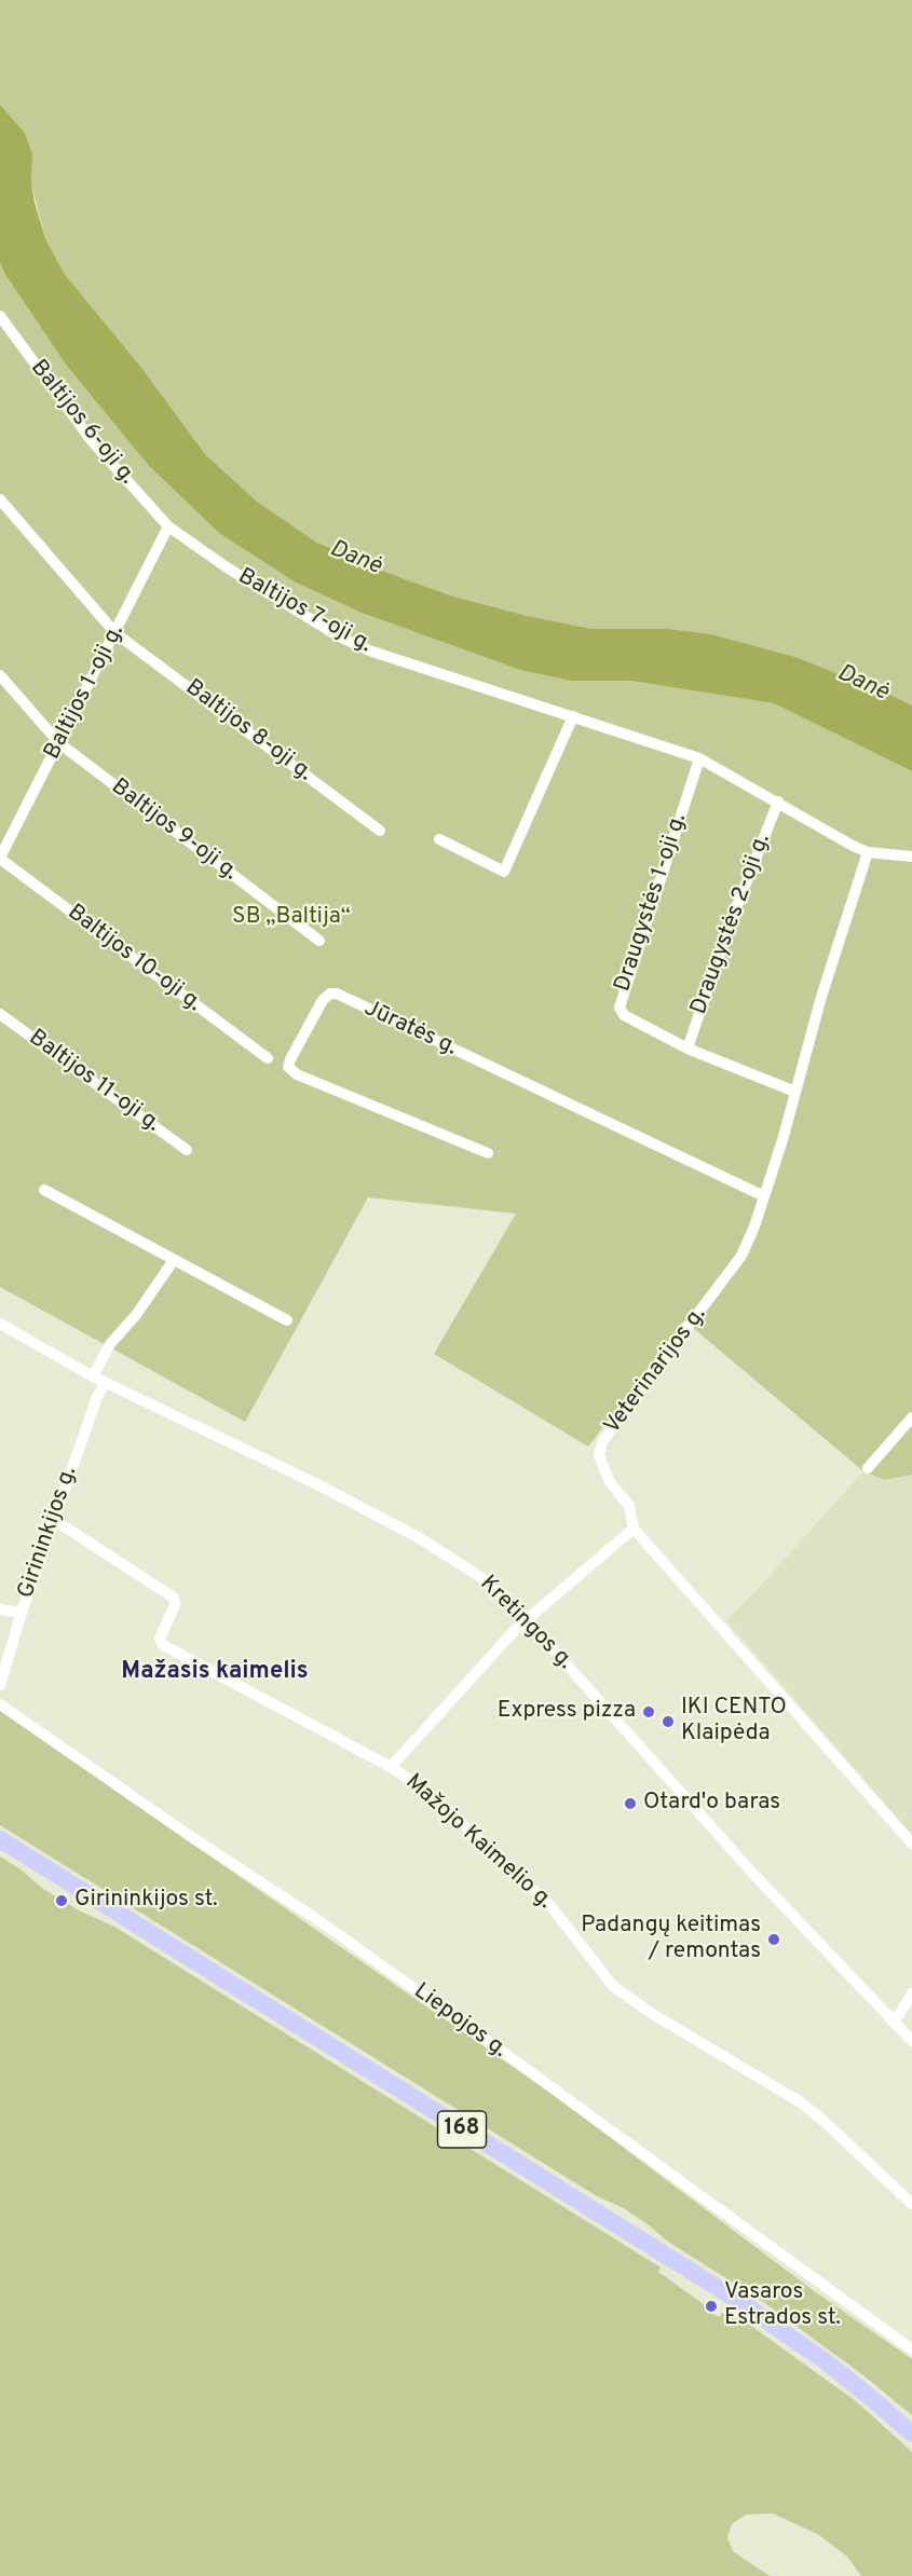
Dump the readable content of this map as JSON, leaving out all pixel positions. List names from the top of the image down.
{
  "streets": {
    "main road": ["168"],
    "street": [
      "Baltijos 6-oji g.",
      "Baltijos 7-oji g.",
      "Baltijos 1-oji g.",
      "Baltijos 8-oji g.",
      "Baltijos 9-oji g.",
      "Draugystės 1-oji g.",
      "Draugystės 2-oji g.",
      "Baltijos 10-oji g.",
      "Jūratės g.",
      "Baltijos 11-oji g.",
      "Veterinarijos g.",
      "Girininkijos g.",
      "Kretingos g.",
      "Mažojo Kaimelio g.",
      "Liepojos g."
    ]
  },
  "crossings": [
    ["Baltijos 6-oji g.", "Baltijos 7-oji g."],
    ["Baltijos 6-oji g.", "Baltijos 1-oji g."],
    ["Baltijos 7-oji g.", "Baltijos 1-oji g."],
    ["Baltijos 7-oji g.", "Draugystės 1-oji g."],
    ["Baltijos 7-oji g.", "Draugystės 2-oji g."],
    ["Baltijos 7-oji g.", "Veterinarijos g."],
    ["Baltijos 1-oji g.", "Baltijos 8-oji g."],
    ["Baltijos 1-oji g.", "Baltijos 9-oji g."],
    ["Baltijos 1-oji g.", "Baltijos 10-oji g."],
    ["Draugystės 1-oji g.", "Draugystės 2-oji g."],
    ["Draugystės 1-oji g.", "Veterinarijos g."],
    ["Jūratės g.", "Veterinarijos g."],
    ["Girininkijos g.", "Kretingos g."],
    ["Girininkijos g.", "Mažojo Kaimelio g."]
  ],
  "districts": ["Mažasis kaimelis"],
  "water": ["Danė"],
  "parks": ["SB „Baltija“"],
  "places": [
    "Express pizza",
    "IKI CENTO Klaipėda",
    "Otard'o baras",
    "Girininkijos st.",
    "Padangų keitimas / remontas",
    "Vasaros Estrados st."
  ]
}
